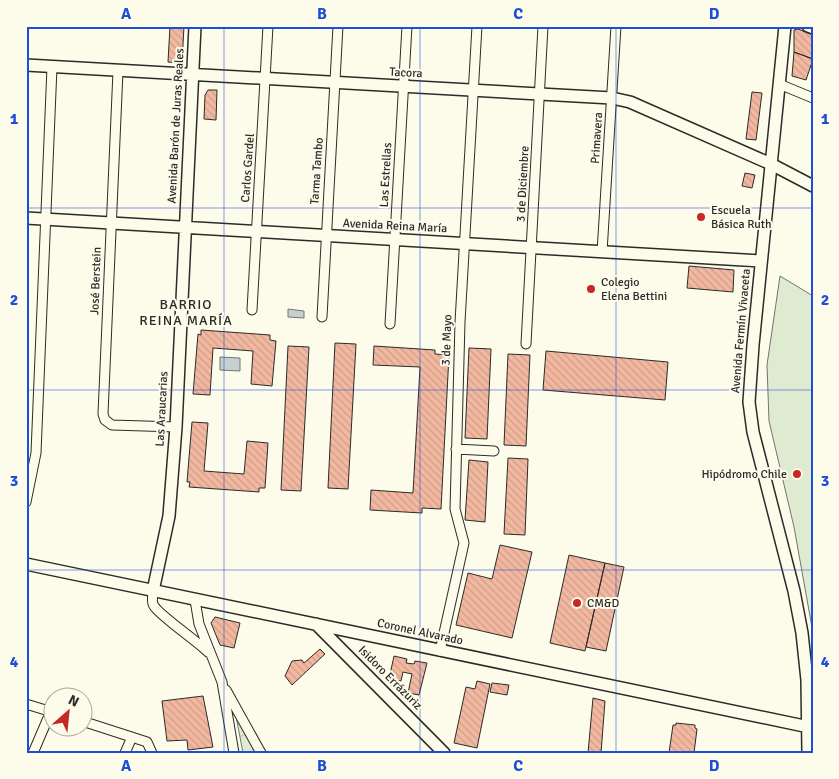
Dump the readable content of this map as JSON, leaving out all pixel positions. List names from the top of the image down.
{
  "streets": {
    "street": [
      "Tacora",
      "Avenida Barón de Juras Reales",
      "Primavera",
      "Carlos Gardel",
      "Tarma Tambo",
      "Las Estrellas",
      "3 de Diciembre",
      "Avenida Reina María",
      "José Berstein",
      "Avenida Fermín Vivaceta",
      "3 de Mayo",
      "Las Araucarias",
      "Coronel Alvarado",
      "Isidoro Errázuriz"
    ]
  },
  "crossings": [
    ["Tacora", "Avenida Barón de Juras Reales"],
    ["Tacora", "Primavera"],
    ["Tacora", "Carlos Gardel"],
    ["Tacora", "Tarma Tambo"],
    ["Tacora", "Las Estrellas"],
    ["Tacora", "3 de Diciembre"],
    ["Tacora", "José Berstein"],
    ["Tacora", "Avenida Fermín Vivaceta"],
    ["Tacora", "3 de Mayo"],
    ["Avenida Barón de Juras Reales", "Avenida Reina María"],
    ["Avenida Barón de Juras Reales", "Las Araucarias"],
    ["Primavera", "Avenida Reina María"],
    ["Carlos Gardel", "Avenida Reina María"],
    ["Tarma Tambo", "Avenida Reina María"],
    ["Las Estrellas", "Avenida Reina María"],
    ["3 de Diciembre", "Avenida Reina María"],
    ["Avenida Reina María", "José Berstein"],
    ["Avenida Reina María", "Avenida Fermín Vivaceta"],
    ["Avenida Reina María", "3 de Mayo"],
    ["Avenida Reina María", "Las Araucarias"],
    ["José Berstein", "Las Araucarias"],
    ["Avenida Fermín Vivaceta", "Coronel Alvarado"],
    ["3 de Mayo", "Coronel Alvarado"],
    ["Las Araucarias", "Coronel Alvarado"],
    ["Coronel Alvarado", "Isidoro Errázuriz"]
  ],
  "districts": ["BARRIO REINA MARÍA"],
  "places": [
    "Escuela Básica Ruth",
    "Colegio Elena Bettini",
    "Hipódromo Chile",
    "CM&D"
  ],
  "north": "top right",
  "grid": {
    "columns": [
      "A",
      "B",
      "C",
      "D"
    ],
    "rows": [
      "1",
      "2",
      "3",
      "4"
    ]
  }
}
